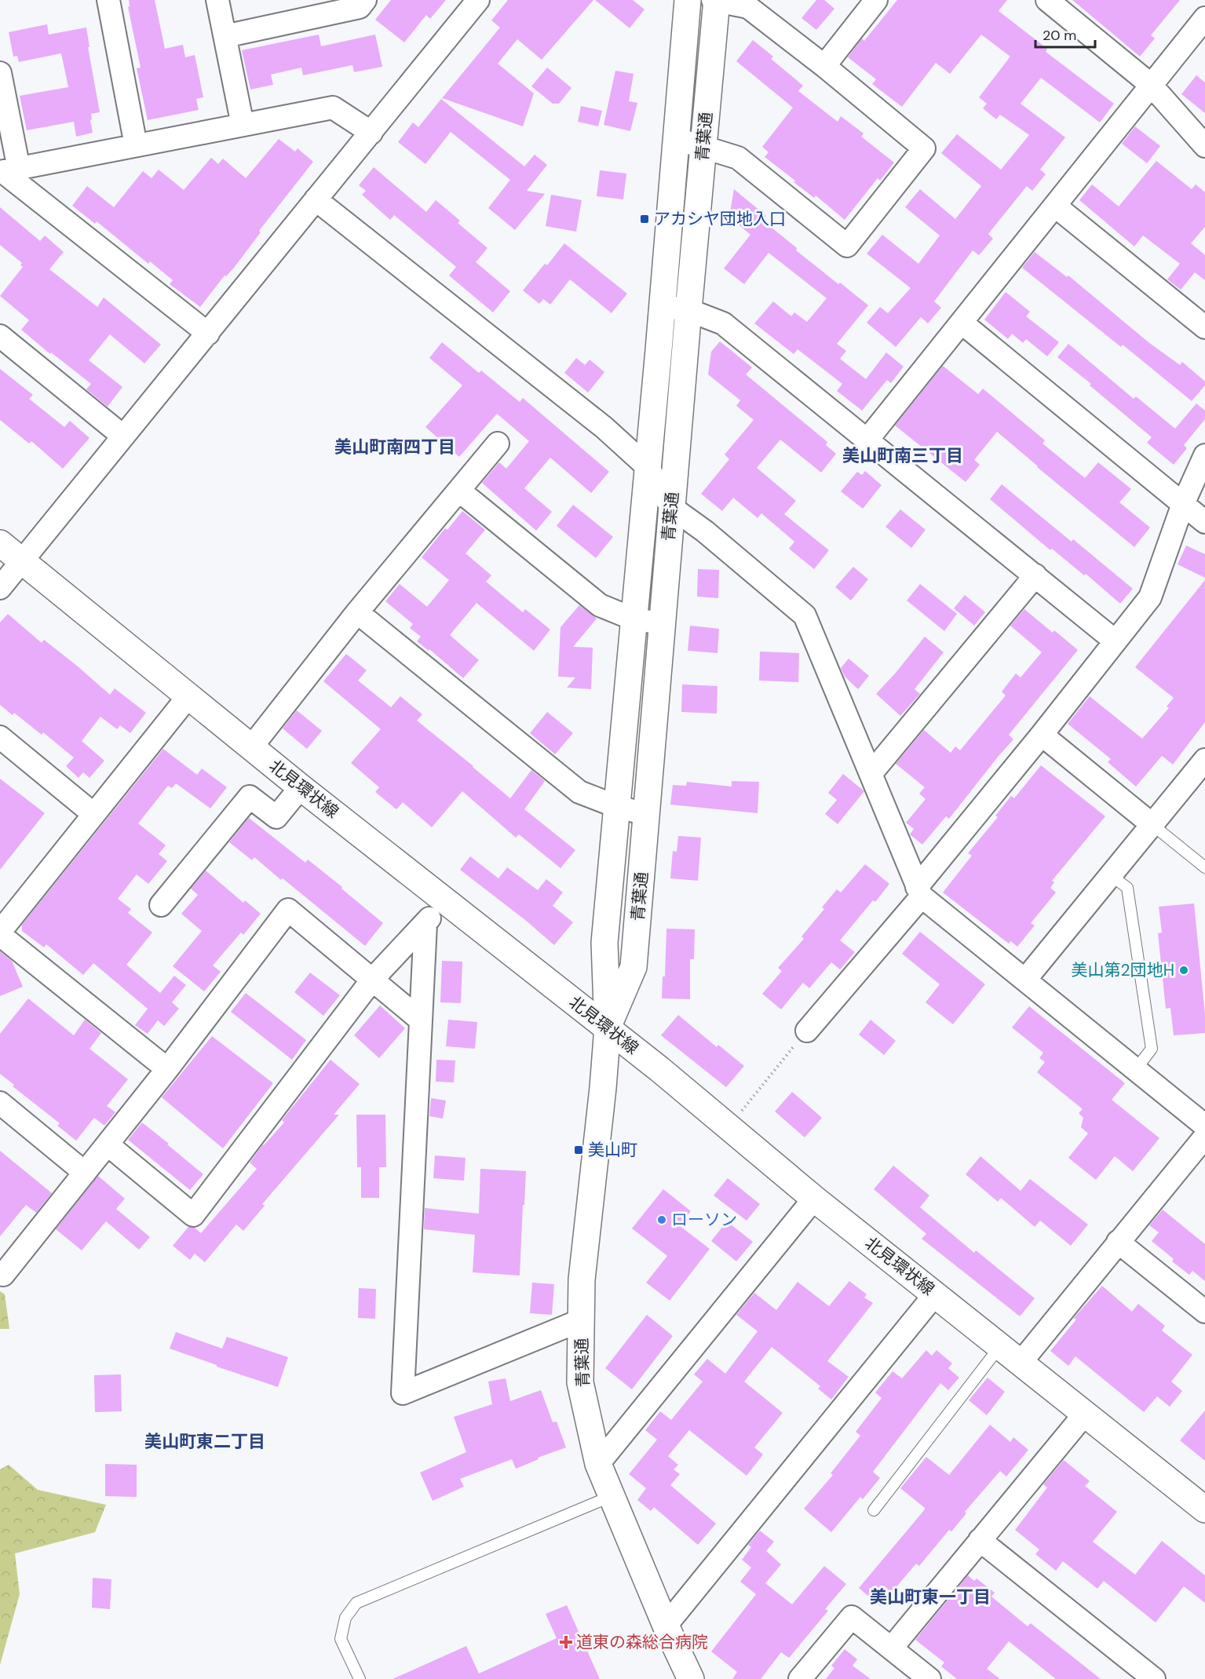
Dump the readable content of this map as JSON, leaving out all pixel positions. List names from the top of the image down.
{
  "streets": {
    "street": ["青葉通", "北見環状線"]
  },
  "crossings": [
    ["青葉通", "北見環状線"]
  ],
  "districts": [
    "美山町南四丁目",
    "美山町南三丁目",
    "美山町東二丁目",
    "美山町東一丁目"
  ],
  "places": {
    "transit": ["アカシヤ団地入口", "美山町"],
    "other": ["美山第2団地H", "ローソン"],
    "health": ["道東の森総合病院"]
  },
  "scale_bar": "20 m"
}
